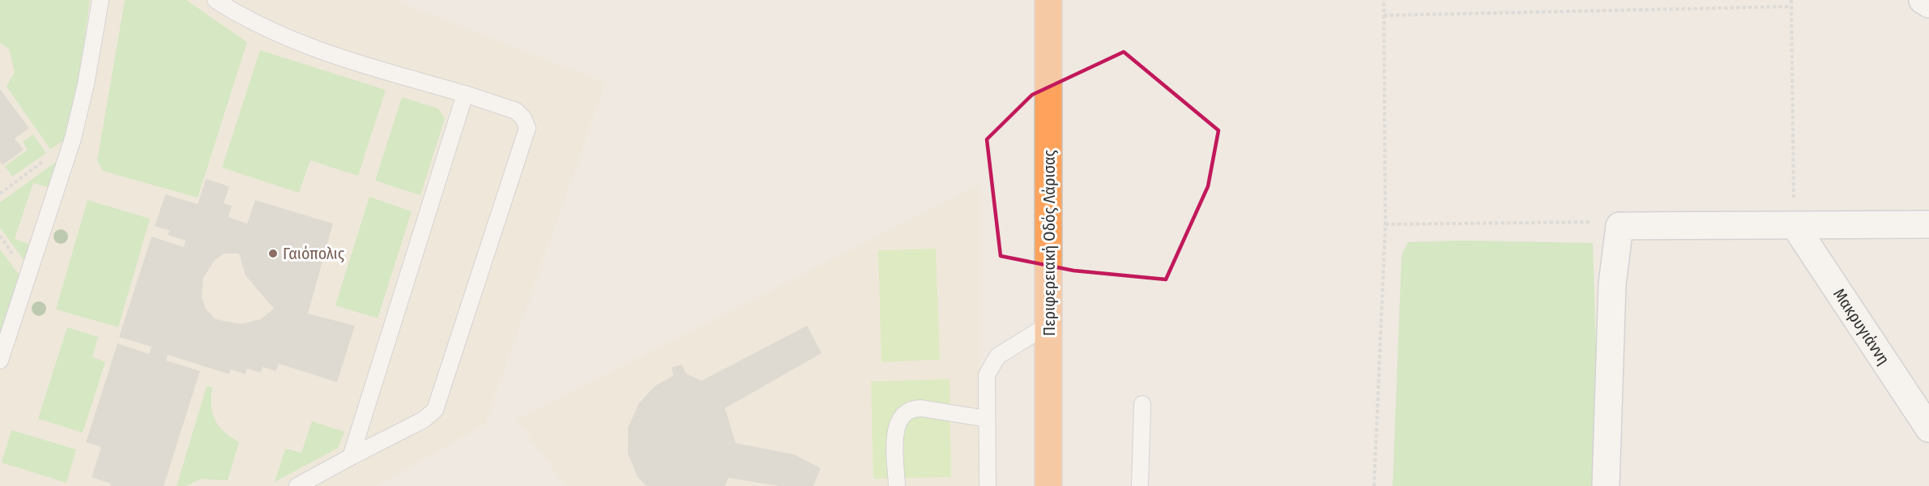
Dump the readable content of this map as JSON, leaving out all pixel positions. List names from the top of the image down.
{
  "streets": {
    "highway": ["Περιφερειακή Οδός Λάρισας"],
    "street": ["Μακρυγιάννη"]
  },
  "places": ["Γαιόπολις"]
}
